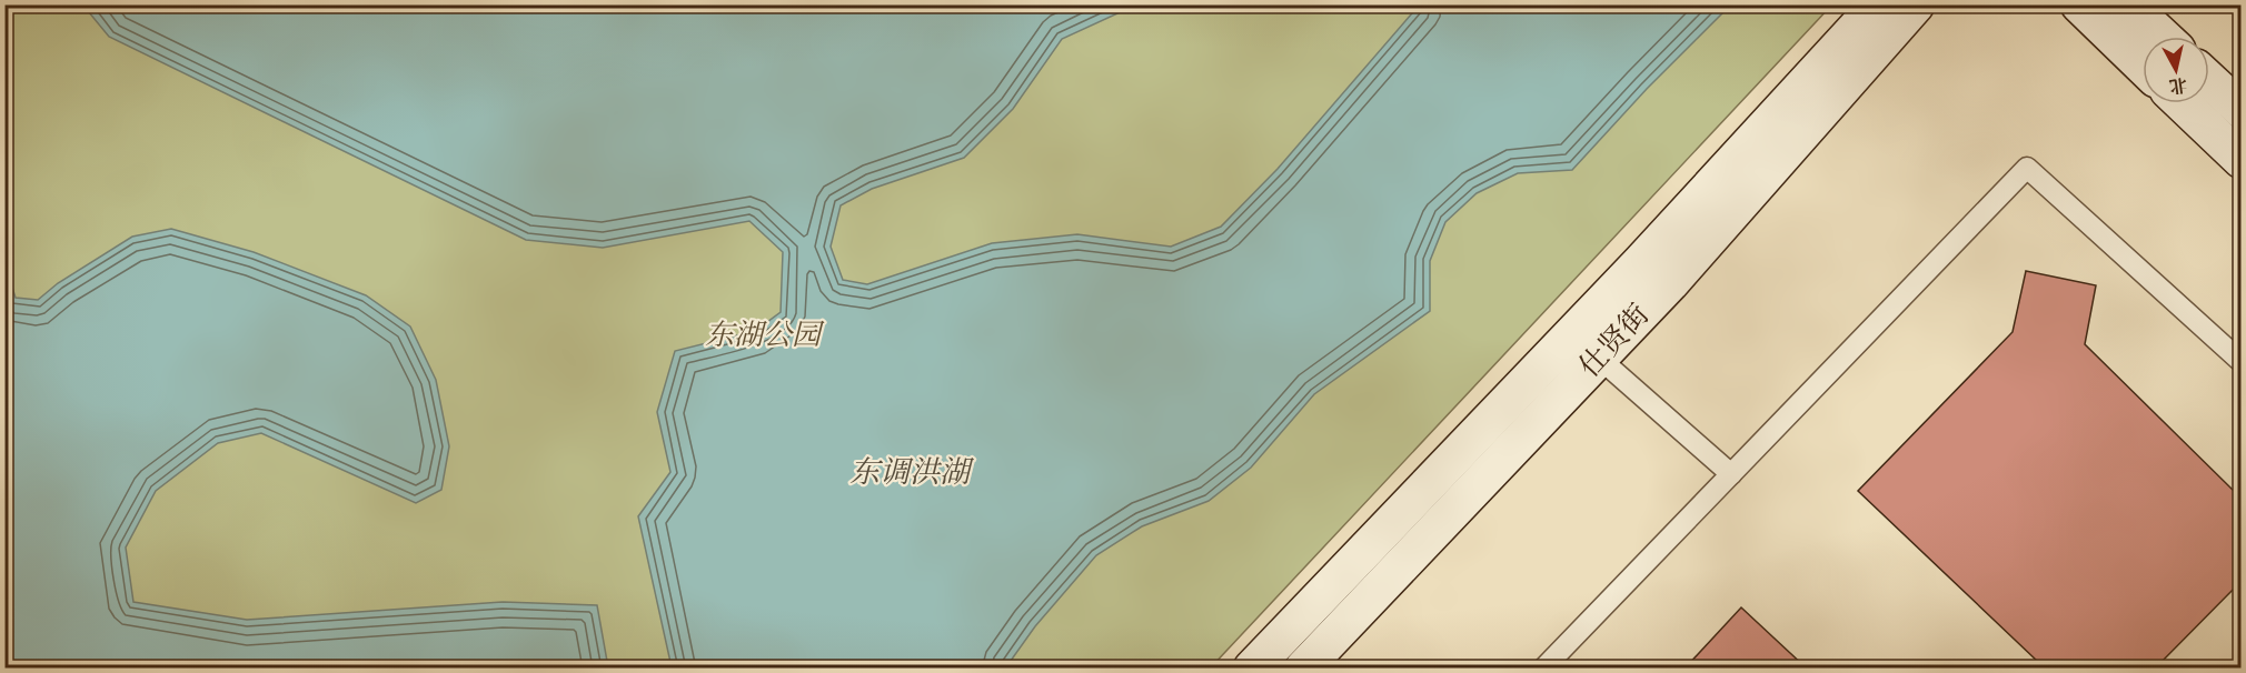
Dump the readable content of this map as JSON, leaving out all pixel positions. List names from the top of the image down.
{
  "streets": {
    "street": ["仕贤街"]
  },
  "water": ["东调洪湖"],
  "parks": ["东湖公园"],
  "north": "bottom"
}
